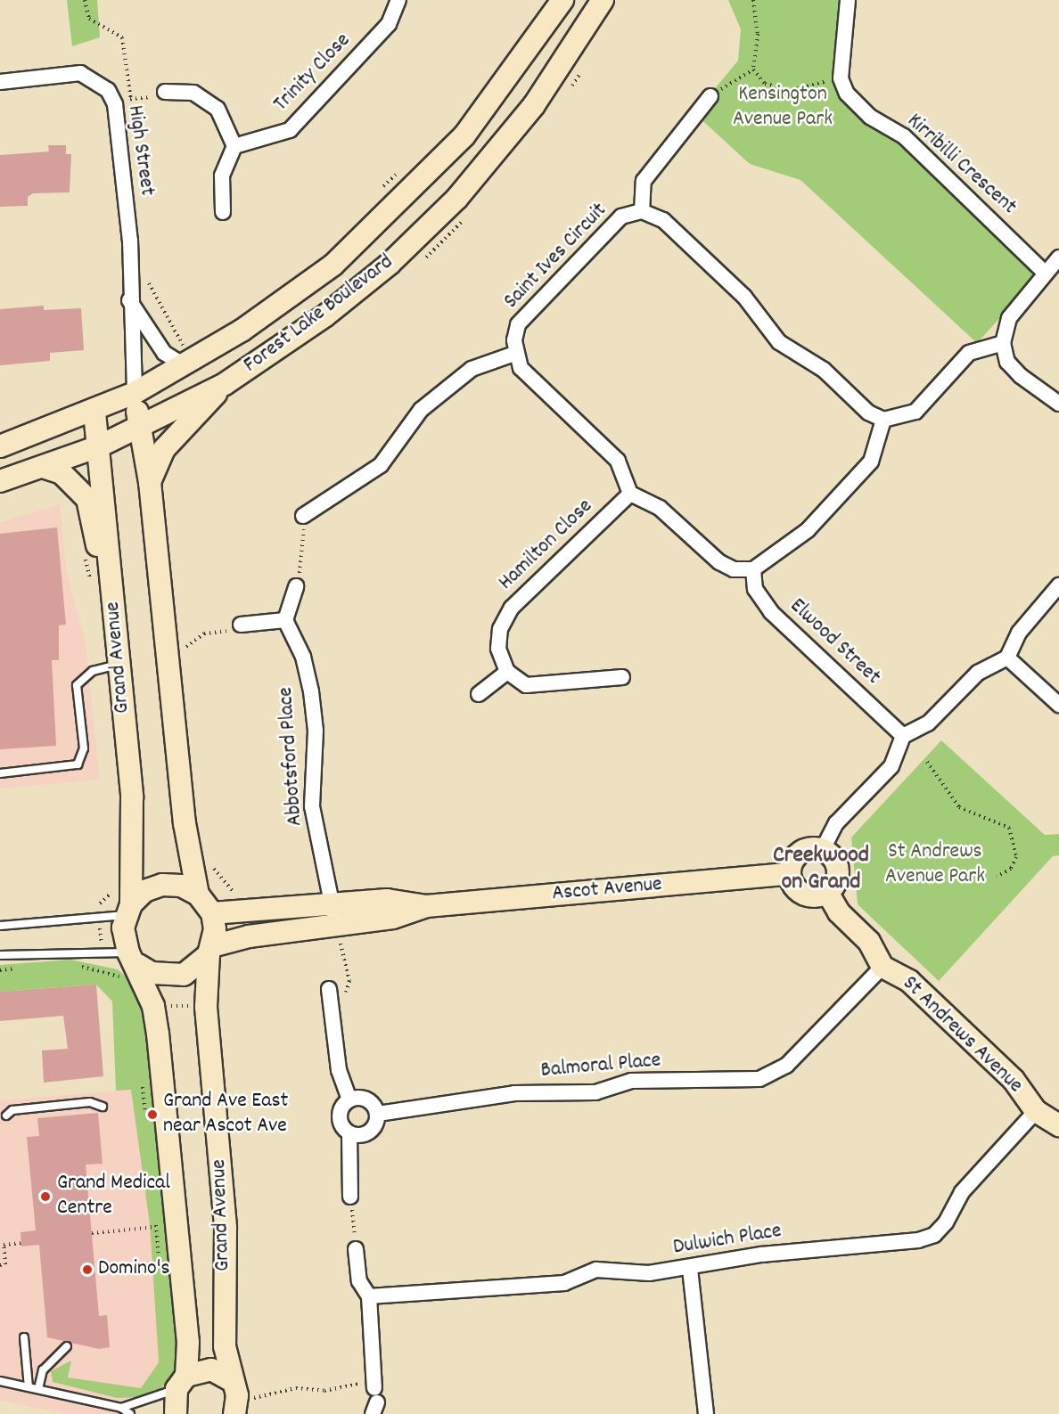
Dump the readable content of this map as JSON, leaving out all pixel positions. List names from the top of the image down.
{
  "streets": {
    "street": [
      "Trinity Close",
      "High Street",
      "Kirribilli Crescent",
      "Saint Ives Circuit",
      "Forest Lake Boulevard",
      "Hamilton Close",
      "Elwood Street",
      "Grand Avenue",
      "Abbotsford Place",
      "Ascot Avenue",
      "St Andrews Avenue",
      "Balmoral Place",
      "Dulwich Place"
    ]
  },
  "crossings": [
    ["High Street", "Forest Lake Boulevard"],
    ["Forest Lake Boulevard", "Grand Avenue"],
    ["Grand Avenue", "Ascot Avenue"],
    ["Abbotsford Place", "Ascot Avenue"],
    ["Ascot Avenue", "St Andrews Avenue"],
    ["St Andrews Avenue", "Balmoral Place"],
    ["St Andrews Avenue", "Dulwich Place"]
  ],
  "districts": ["Creekwood on Grand"],
  "parks": ["Kensington Avenue Park", "St Andrews Avenue Park"],
  "places": ["Grand Ave East near Ascot Ave", "Grand Medical Centre", "Domino's"]
}
